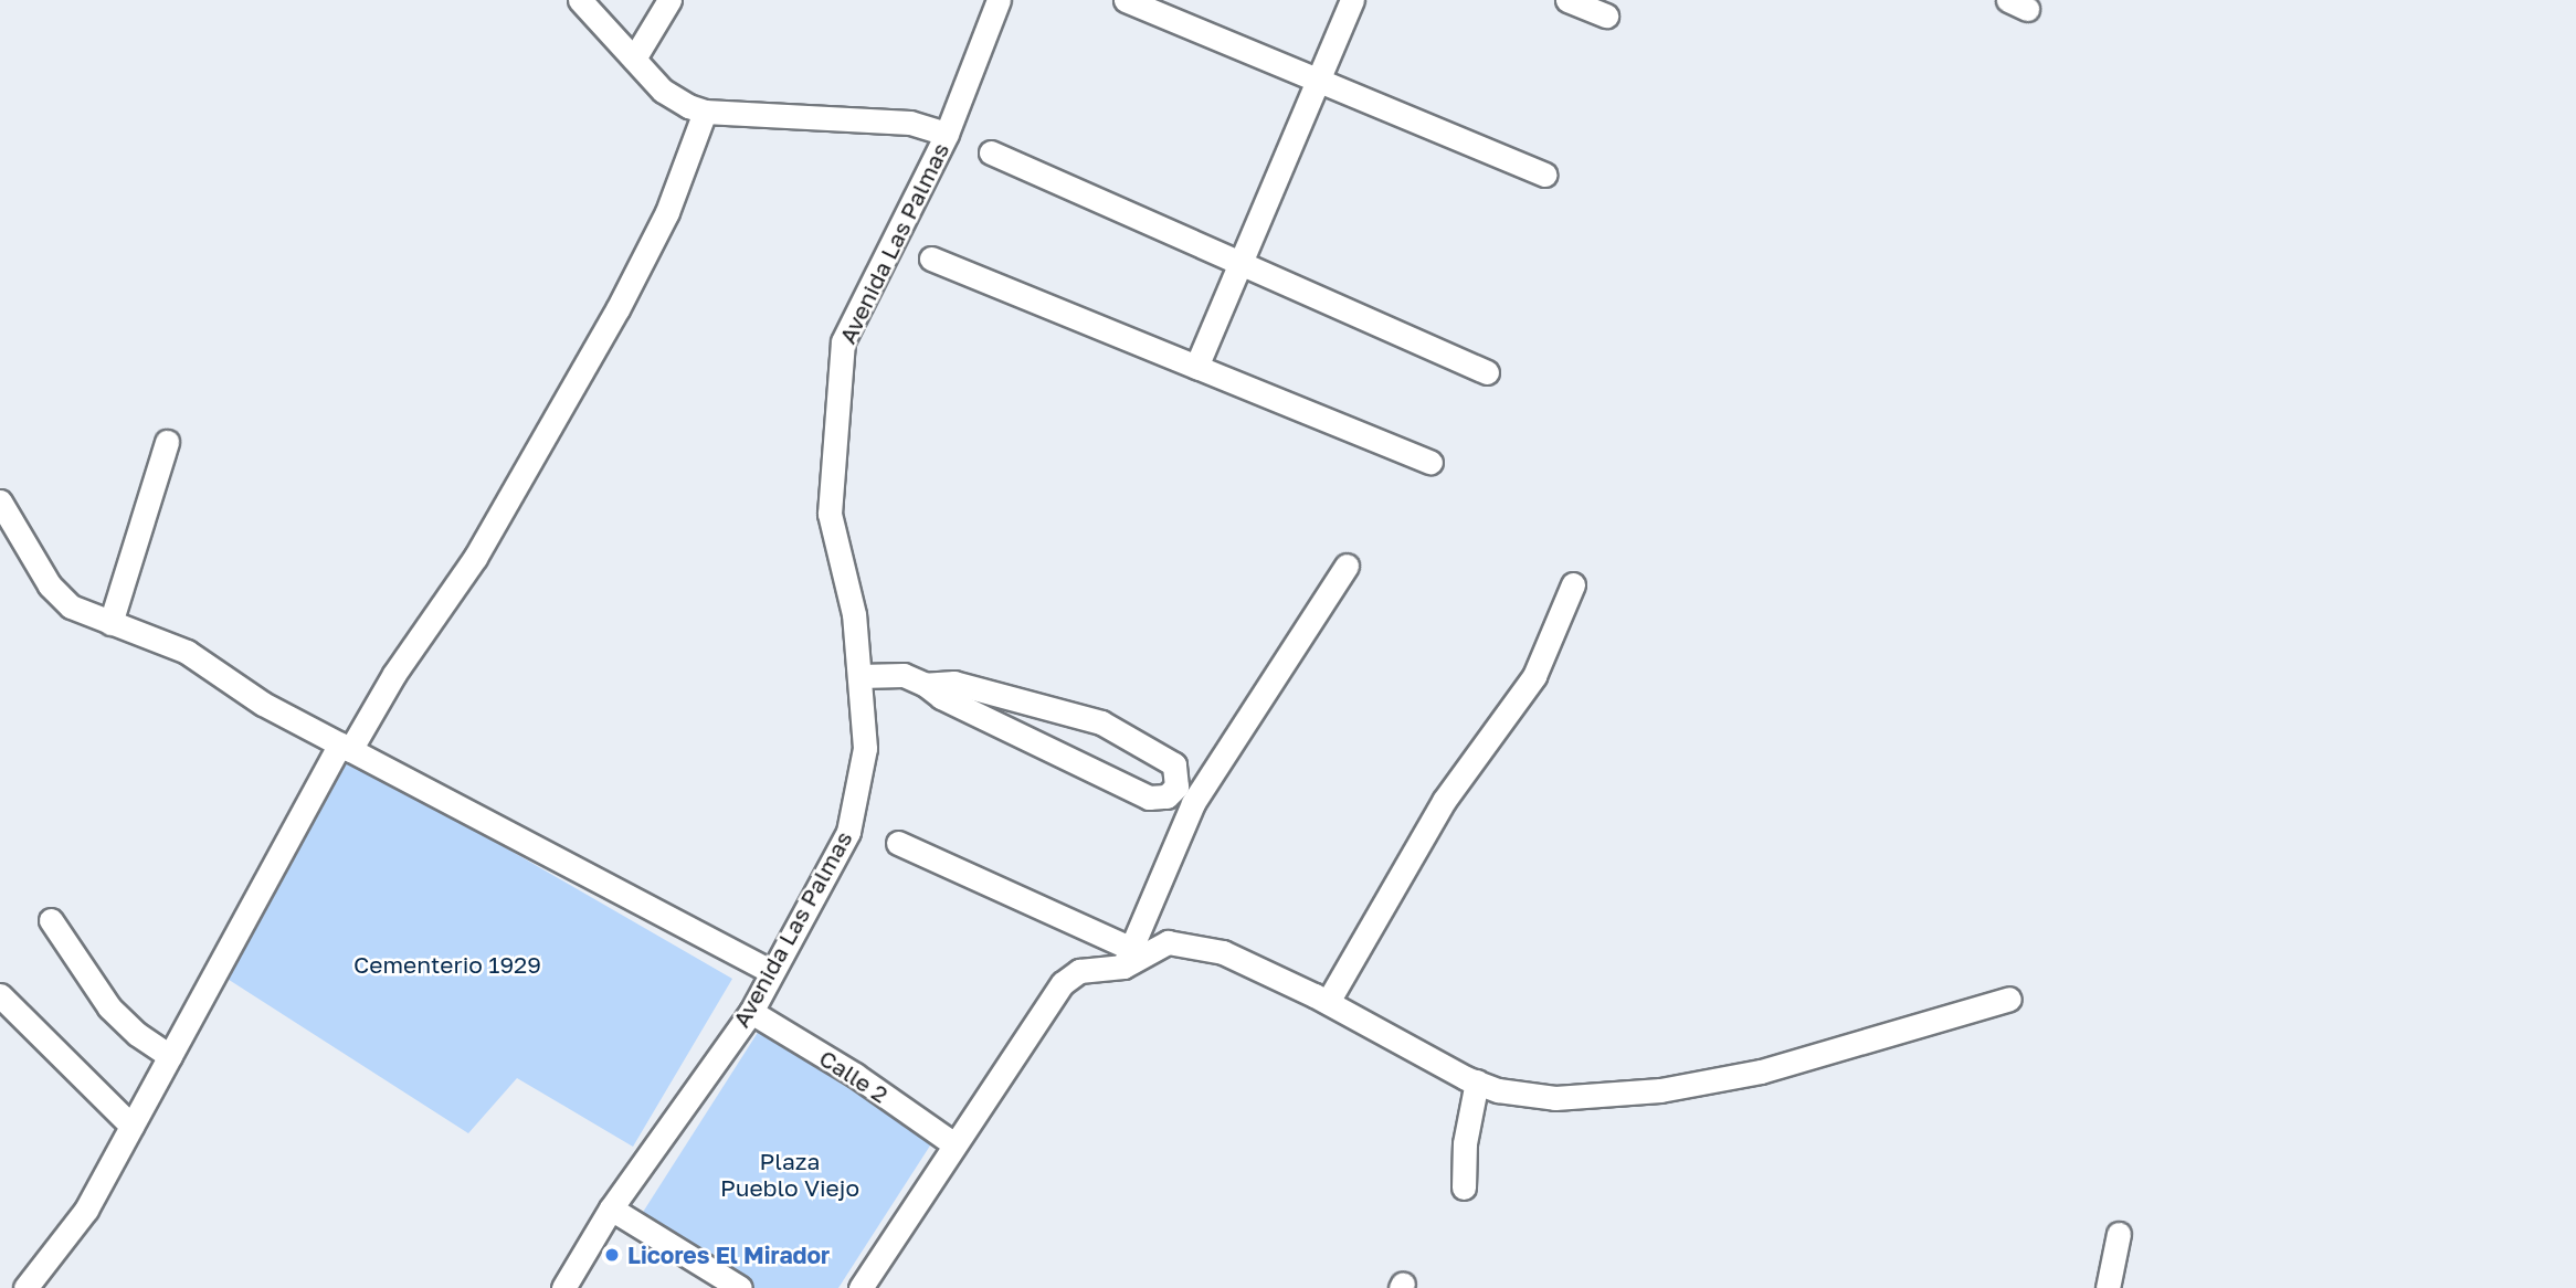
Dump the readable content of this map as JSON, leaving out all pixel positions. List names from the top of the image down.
{
  "streets": {
    "street": ["Avenida Las Palmas", "Calle 2"]
  },
  "crossings": [
    ["Avenida Las Palmas", "Calle 2"]
  ],
  "parks": ["Cementerio 1929", "Plaza Pueblo Viejo"],
  "places": ["Licores El Mirador"]
}
